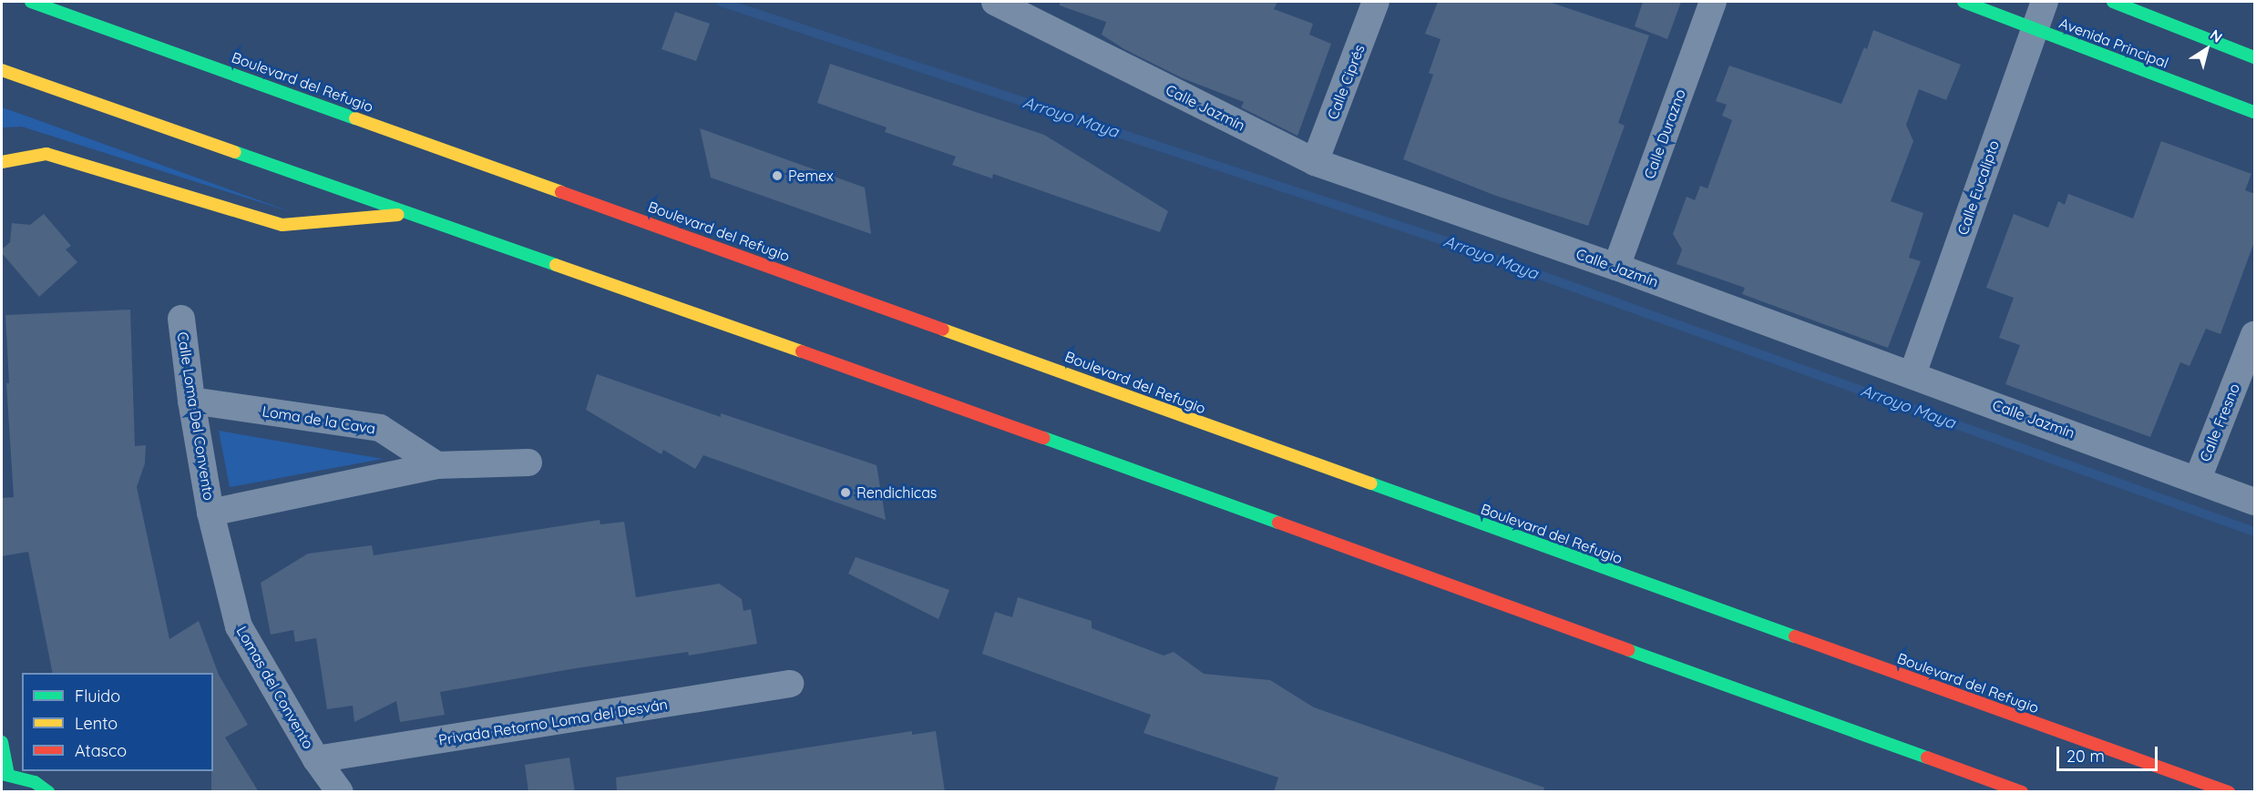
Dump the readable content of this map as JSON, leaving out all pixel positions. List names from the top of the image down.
{
  "streets": {
    "main road": ["Avenida Principal", "Boulevard del Refugio"],
    "street": [
      "Calle Ciprés",
      "Calle Jazmín",
      "Calle Durazno",
      "Calle Eucalipto",
      "Calle Loma Del Convento",
      "Loma de la Cava",
      "Calle Fresno",
      "Lomas del Convento",
      "Privada Retorno Loma del Desván"
    ]
  },
  "crossings": [
    ["Avenida Principal", "Calle Eucalipto"],
    ["Calle Ciprés", "Calle Jazmín"],
    ["Calle Jazmín", "Calle Durazno"],
    ["Calle Jazmín", "Calle Eucalipto"],
    ["Calle Jazmín", "Calle Fresno"],
    ["Calle Loma Del Convento", "Loma de la Cava"],
    ["Calle Loma Del Convento", "Lomas del Convento"],
    ["Lomas del Convento", "Privada Retorno Loma del Desván"]
  ],
  "water": ["Arroyo Maya"],
  "places": ["Pemex", "Rendichicas"],
  "legend": ["Fluido", "Lento", "Atasco"],
  "scale_bar": "20 m",
  "north": "top right"
}
